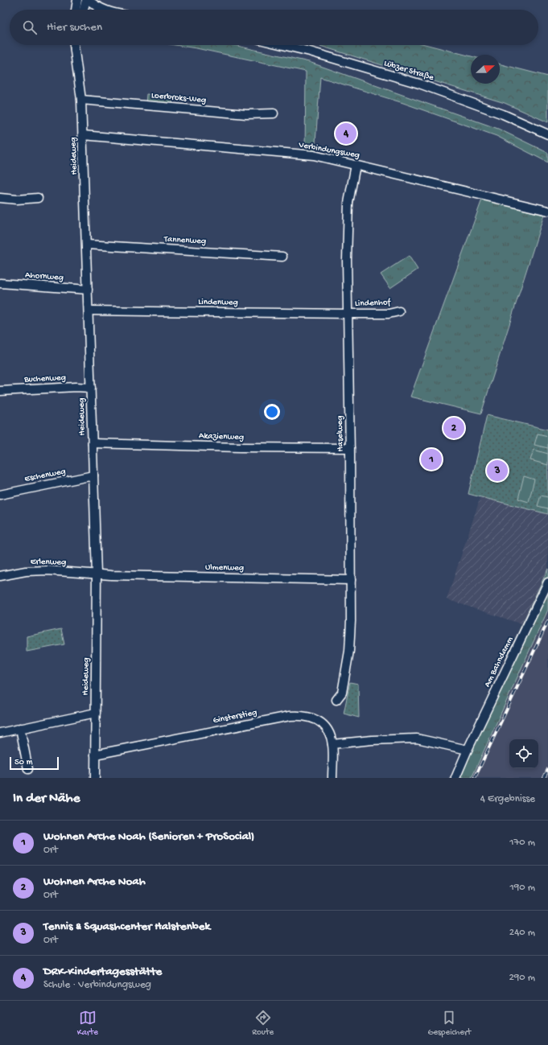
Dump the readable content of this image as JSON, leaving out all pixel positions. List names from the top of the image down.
{
  "streets": {
    "street": [
      "Lübzer Straße",
      "Loerbroks-Weg",
      "Verbindungsweg",
      "Heideweg",
      "Tannenweg",
      "Ahornweg",
      "Lindenweg",
      "Lindenhof",
      "Buchenweg",
      "Haselweg",
      "Akazienweg",
      "Eschenweg",
      "Erlenweg",
      "Ulmenweg",
      "Am Bahndamm",
      "Ginsterstieg"
    ]
  },
  "crossings": [
    ["Loerbroks-Weg", "Heideweg"],
    ["Verbindungsweg", "Heideweg"],
    ["Verbindungsweg", "Haselweg"],
    ["Heideweg", "Tannenweg"],
    ["Heideweg", "Ahornweg"],
    ["Heideweg", "Lindenweg"],
    ["Heideweg", "Buchenweg"],
    ["Heideweg", "Akazienweg"],
    ["Heideweg", "Eschenweg"],
    ["Heideweg", "Erlenweg"],
    ["Heideweg", "Ulmenweg"],
    ["Heideweg", "Ginsterstieg"],
    ["Lindenweg", "Lindenhof"],
    ["Lindenweg", "Haselweg"],
    ["Lindenhof", "Haselweg"],
    ["Haselweg", "Akazienweg"],
    ["Haselweg", "Ulmenweg"],
    ["Erlenweg", "Ulmenweg"]
  ],
  "scale_bar": "50 m",
  "north": "right",
  "page": {
    "search": "Hier suchen",
    "pins": [
      "4",
      "2",
      "1",
      "3"
    ],
    "scale": "50 m",
    "heading": ["In der Nähe", "4 Ergebnisse"],
    "list": [
      {
        "mark": "1",
        "name": "Wohnen Arche Noah (Senioren + ProSocial)",
        "note": "Ort",
        "value": "170 m"
      },
      {
        "mark": "2",
        "name": "Wohnen Arche Noah",
        "note": "Ort",
        "value": "190 m"
      },
      {
        "mark": "3",
        "name": "Tennis & Squashcenter Halstenbek",
        "note": "Ort",
        "value": "240 m"
      },
      {
        "mark": "4",
        "name": "DRK-Kindertagesstätte",
        "note": "Schule · Verbindungsweg",
        "value": "290 m"
      }
    ],
    "nav": ["Karte", "Route", "Gespeichert"]
  }
}
